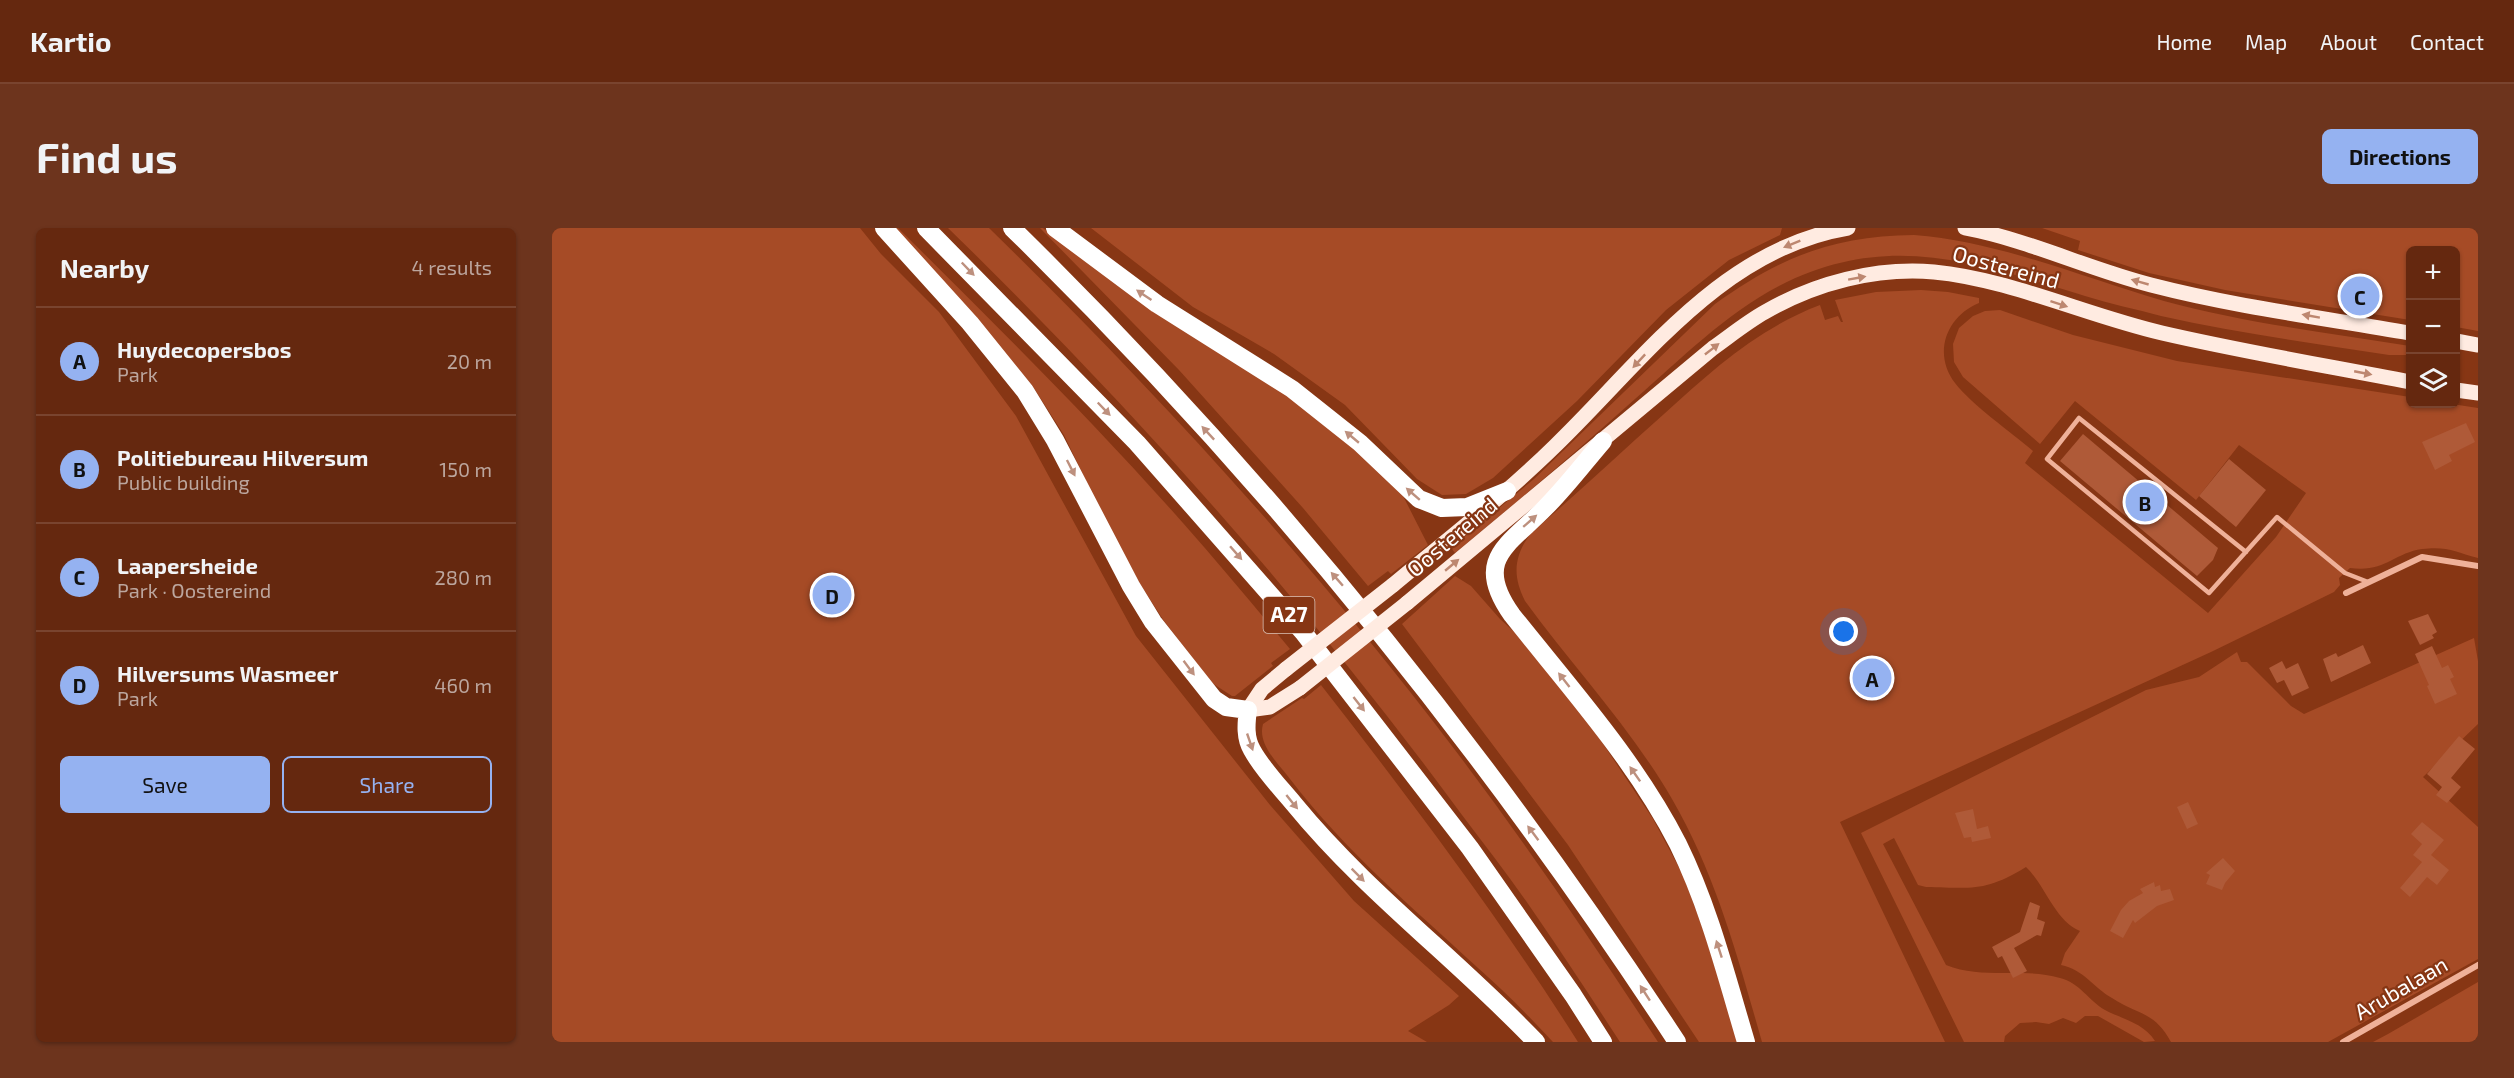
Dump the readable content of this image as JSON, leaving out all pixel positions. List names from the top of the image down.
{
  "streets": {
    "highway": ["A27"],
    "main road": ["Oostereind"],
    "street": ["Arubalaan"]
  },
  "page": {
    "header": "Kartio",
    "nav": [
      "Home",
      "Map",
      "About",
      "Contact"
    ],
    "buttons": [
      "Directions",
      ["Save", "Share"]
    ],
    "title": "Find us",
    "heading": ["Nearby", "4 results"],
    "map_buttons": ["+", "−"],
    "pins": [
      "C",
      "B",
      "D",
      "A"
    ],
    "list": [
      {
        "mark": "A",
        "name": "Huydecopersbos",
        "note": "Park",
        "value": "20 m"
      },
      {
        "mark": "B",
        "name": "Politiebureau Hilversum",
        "note": "Public building",
        "value": "150 m"
      },
      {
        "mark": "C",
        "name": "Laapersheide",
        "note": "Park · Oostereind",
        "value": "280 m"
      },
      {
        "mark": "D",
        "name": "Hilversums Wasmeer",
        "note": "Park",
        "value": "460 m"
      }
    ]
  }
}
